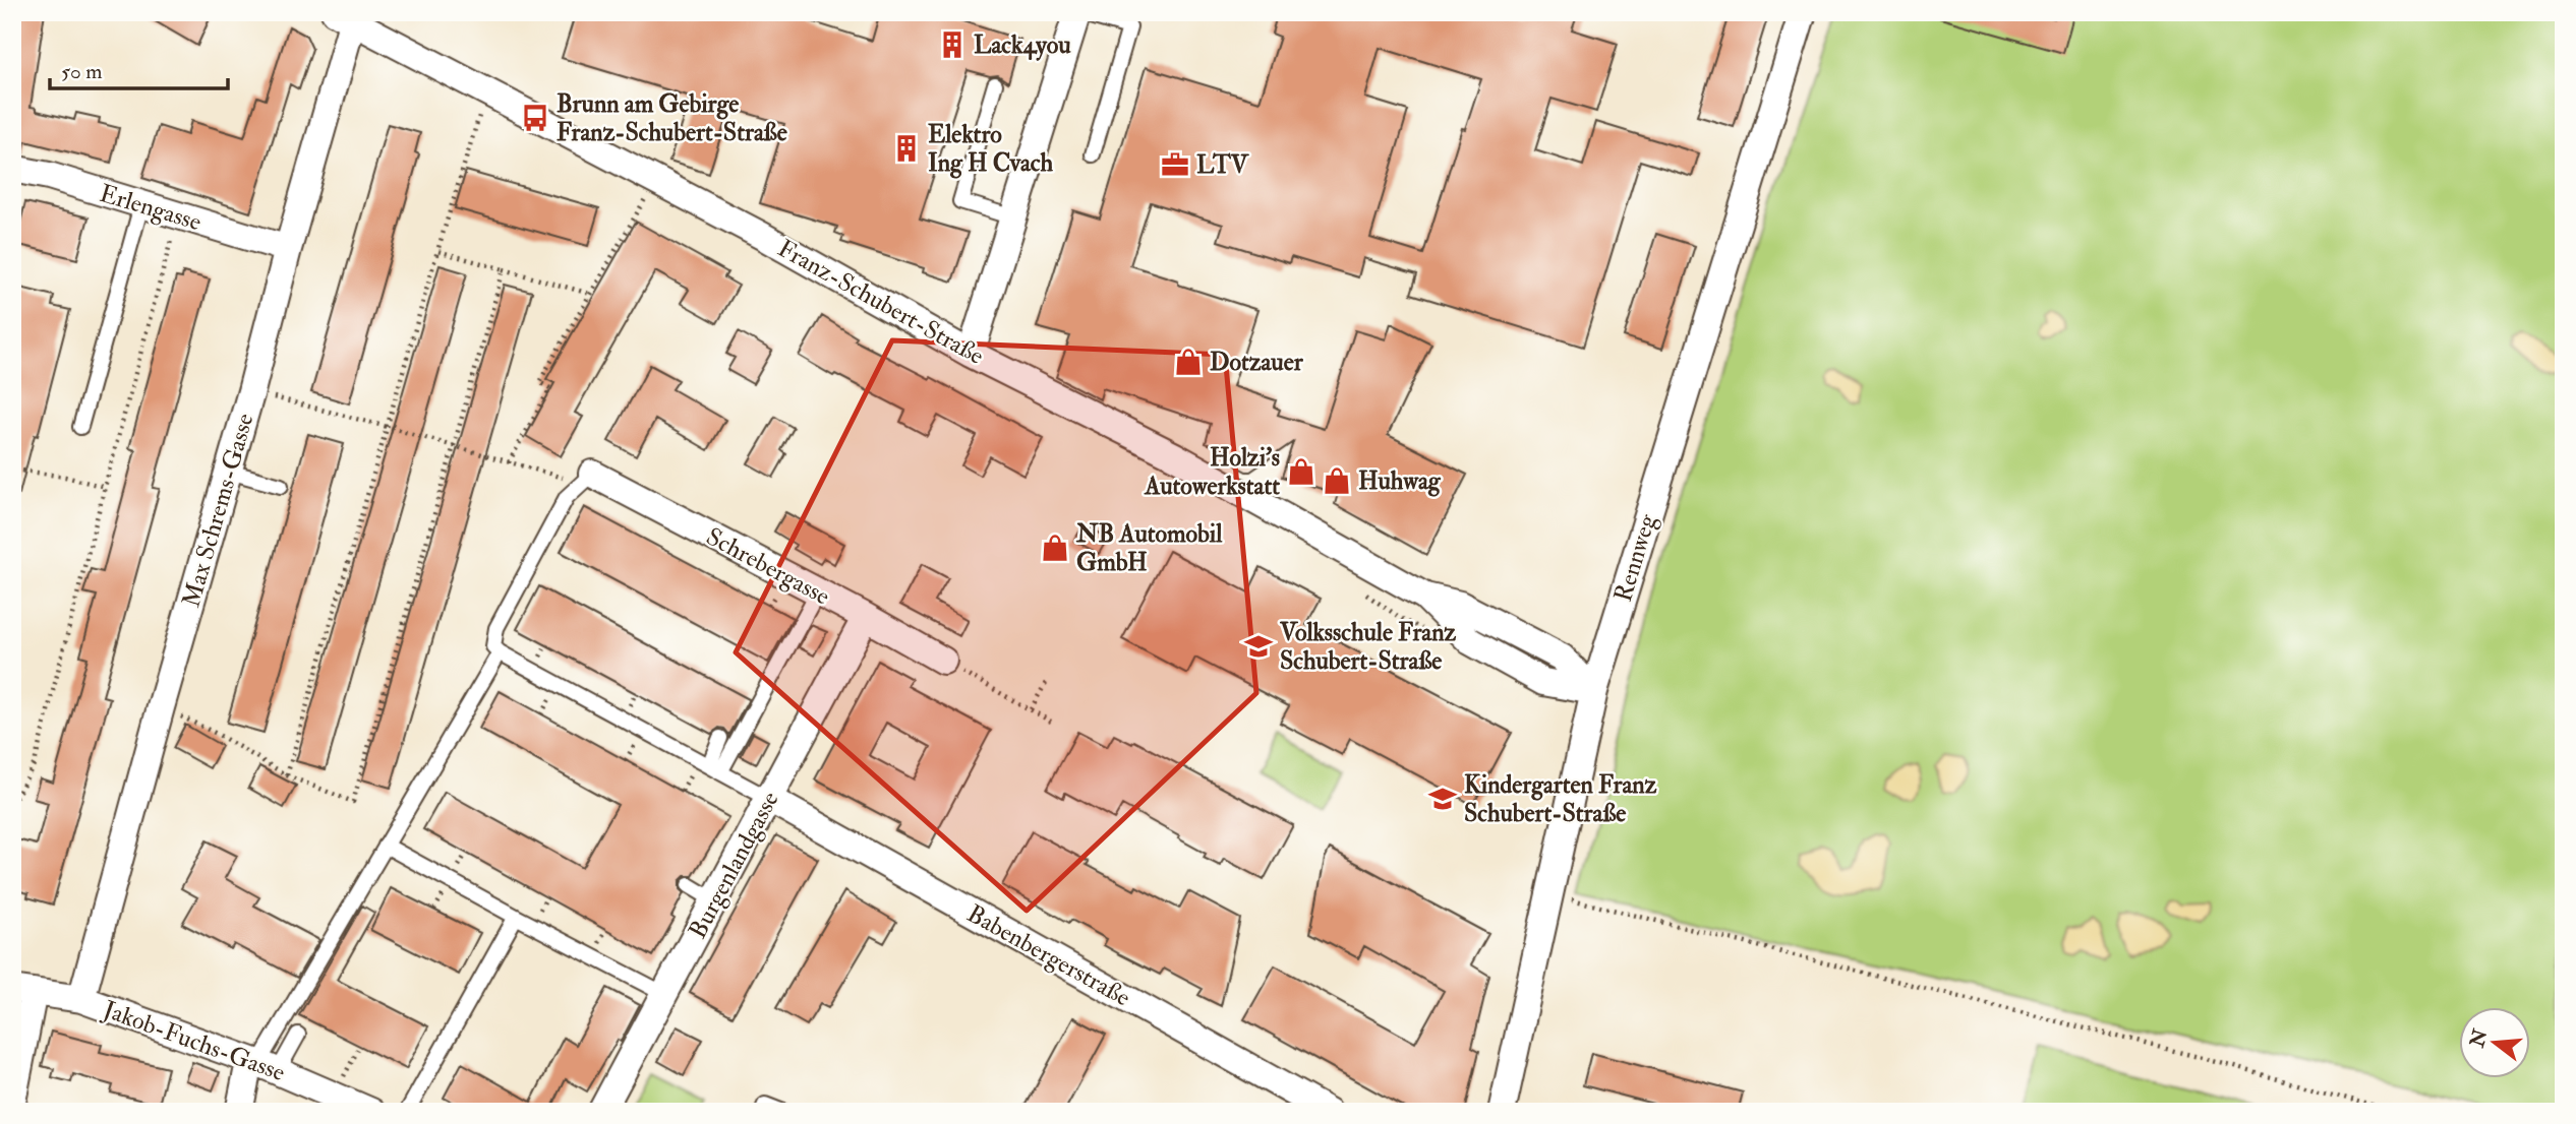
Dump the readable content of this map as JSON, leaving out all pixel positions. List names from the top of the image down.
{
  "streets": {
    "street": [
      "Erlengasse",
      "Franz-Schubert-Straße",
      "Max Schrems-Gasse",
      "Rennweg",
      "Schrebergasse",
      "Burgenlandgasse",
      "Babenbergerstraße",
      "Jakob-Fuchs-Gasse"
    ]
  },
  "crossings": [
    ["Erlengasse", "Max Schrems-Gasse"],
    ["Franz-Schubert-Straße", "Max Schrems-Gasse"],
    ["Franz-Schubert-Straße", "Rennweg"],
    ["Max Schrems-Gasse", "Jakob-Fuchs-Gasse"],
    ["Schrebergasse", "Burgenlandgasse"],
    ["Burgenlandgasse", "Babenbergerstraße"]
  ],
  "places": {
    "building": ["Lack4you", "Elektro Ing H Cvach"],
    "bus stop": ["Brunn am Gebirge Franz-Schubert-Straße"],
    "office": ["LTV"],
    "shop": [
      "Dotzauer",
      "Holzi's Autowerkstatt",
      "Huhwag",
      "NB Automobil GmbH"
    ],
    "school or university": ["Volksschule Franz Schubert-Straße", "Kindergarten Franz Schubert-Straße"]
  },
  "scale_bar": "50 m",
  "north": "left"
}
